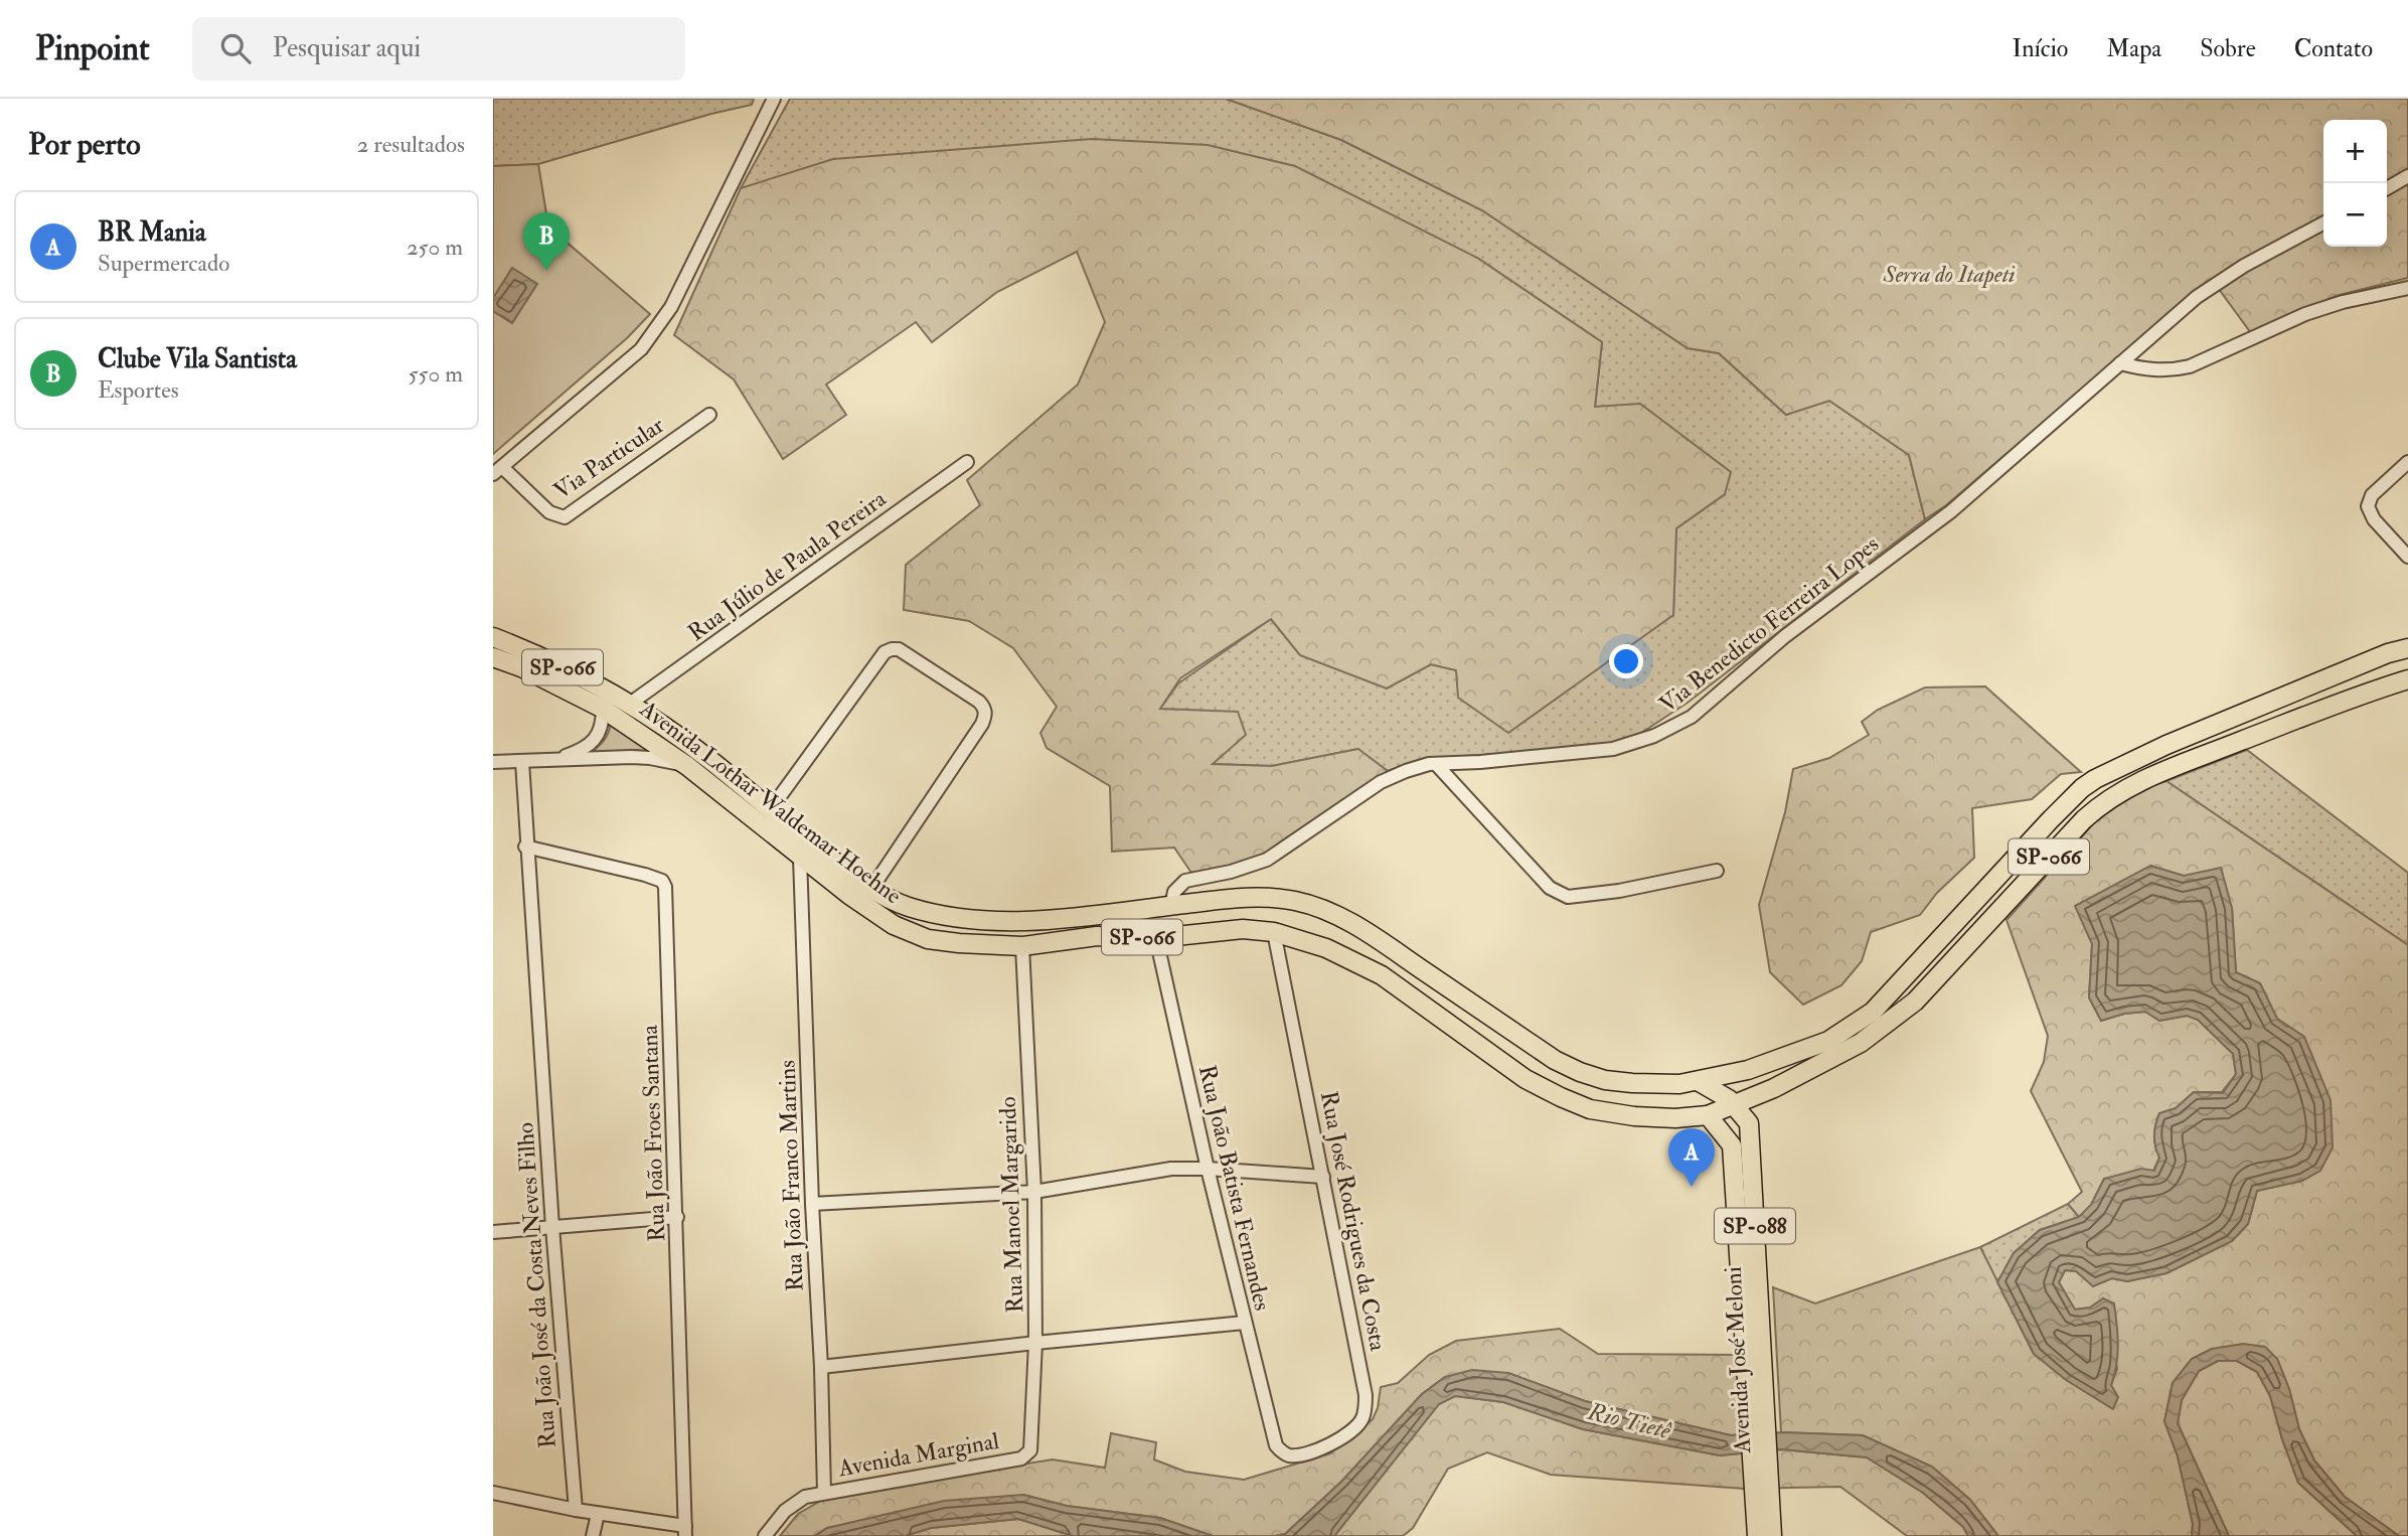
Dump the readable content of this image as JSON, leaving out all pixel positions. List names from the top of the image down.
{
  "streets": {
    "main road": [
      "SP-066",
      "Avenida Lothar Waldemar Hoehne",
      "SP-088",
      "Avenida José Meloni"
    ],
    "street": [
      "Via Particular",
      "Rua Júlio de Paula Pereira",
      "Via Benedicto Ferreira Lopes",
      "Rua João Froes Santana",
      "Rua João Franco Martins",
      "Rua João Batista Fernandes",
      "Rua Manoel Margarido",
      "Rua José Rodrigues da Costa",
      "Rua João José da Costa Neves Filho",
      "Avenida Marginal"
    ]
  },
  "crossings": [
    ["Rua Júlio de Paula Pereira", "SP-066"],
    ["Rua Júlio de Paula Pereira", "Avenida Lothar Waldemar Hoehne"],
    ["Via Benedicto Ferreira Lopes", "Avenida Lothar Waldemar Hoehne"],
    ["SP-066", "Avenida Lothar Waldemar Hoehne"],
    ["Avenida Lothar Waldemar Hoehne", "Rua João Franco Martins"],
    ["Avenida Lothar Waldemar Hoehne", "Rua João Batista Fernandes"],
    ["Avenida Lothar Waldemar Hoehne", "Rua Manoel Margarido"],
    ["Avenida Lothar Waldemar Hoehne", "Rua José Rodrigues da Costa"],
    ["Avenida Lothar Waldemar Hoehne", "Avenida José Meloni"],
    ["Rua João Froes Santana", "Rua João José da Costa Neves Filho"],
    ["Rua João Franco Martins", "Avenida Marginal"],
    ["Rua João Batista Fernandes", "Rua José Rodrigues da Costa"],
    ["Rua Manoel Margarido", "Avenida Marginal"]
  ],
  "water": ["Rio Tietê"],
  "parks": ["Serra do Itapeti"],
  "page": {
    "header": "Pinpoint",
    "search": "Pesquisar aqui",
    "nav": [
      "Início",
      "Mapa",
      "Sobre",
      "Contato"
    ],
    "heading": ["Por perto", "2 resultados"],
    "map_buttons": ["+", "−"],
    "list": [
      {
        "mark": "A",
        "name": "BR Mania",
        "note": "Supermercado",
        "value": "250 m"
      },
      {
        "mark": "B",
        "name": "Clube Vila Santista",
        "note": "Esportes",
        "value": "550 m"
      }
    ],
    "pins": ["B", "A"]
  }
}
